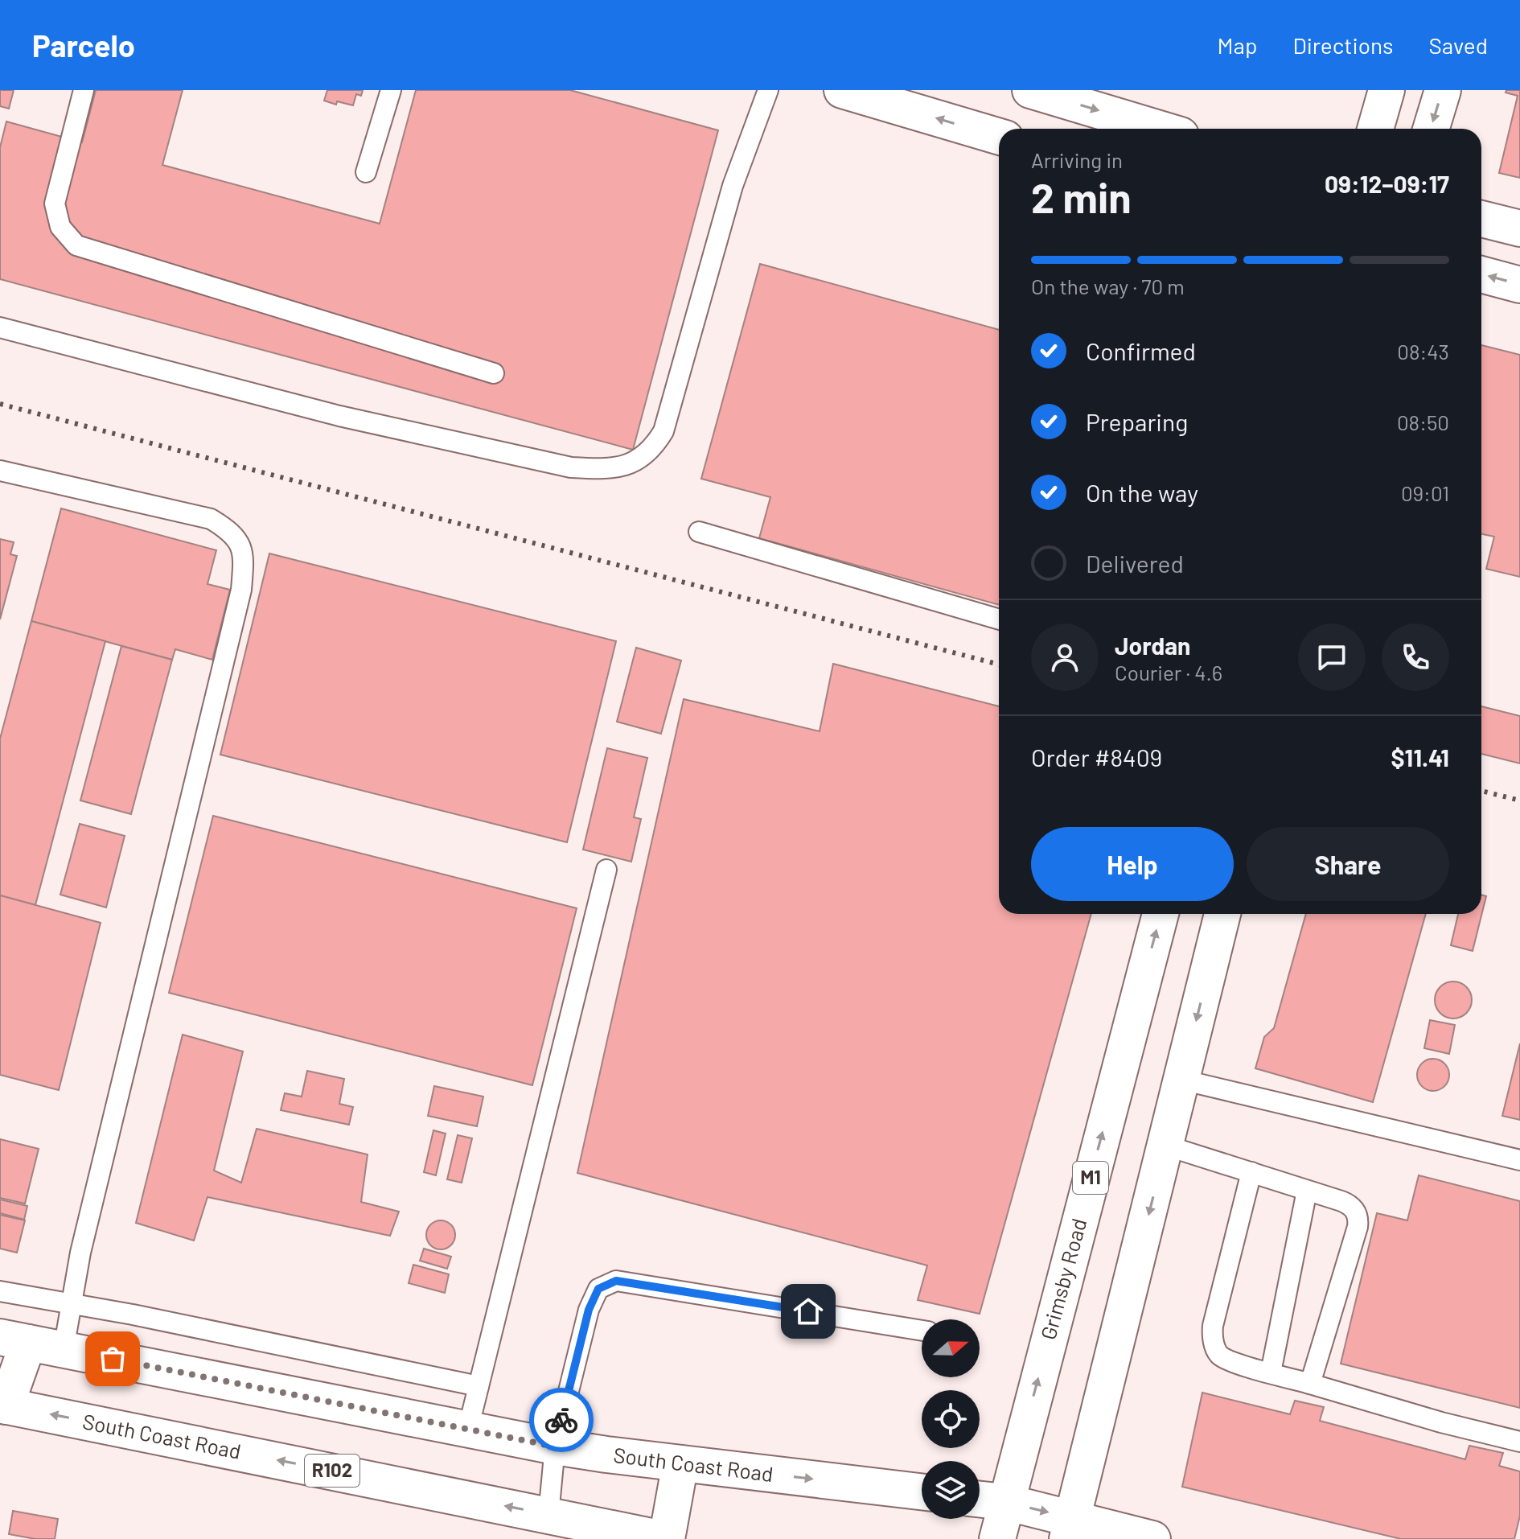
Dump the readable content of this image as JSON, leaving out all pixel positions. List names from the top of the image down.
{
  "streets": {
    "main road": [
      "M1",
      "Grimsby Road",
      "South Coast Road",
      "R102"
    ]
  },
  "north": "right",
  "page": {
    "header": "Parcelo",
    "nav": ["Map", "Directions", "Saved"],
    "heading": ["2 min", "Arriving in", "09:12–09:17"],
    "panel": [
      "Jordan",
      "Courier · 4.6",
      "Order #8409",
      "$11.41"
    ],
    "bar": "On the way · 70 m",
    "list": [
      ["Confirmed", "08:43"],
      ["Preparing", "08:50"],
      ["On the way", "09:01"],
      "Delivered"
    ],
    "buttons": ["Help", "Share"]
  }
}
